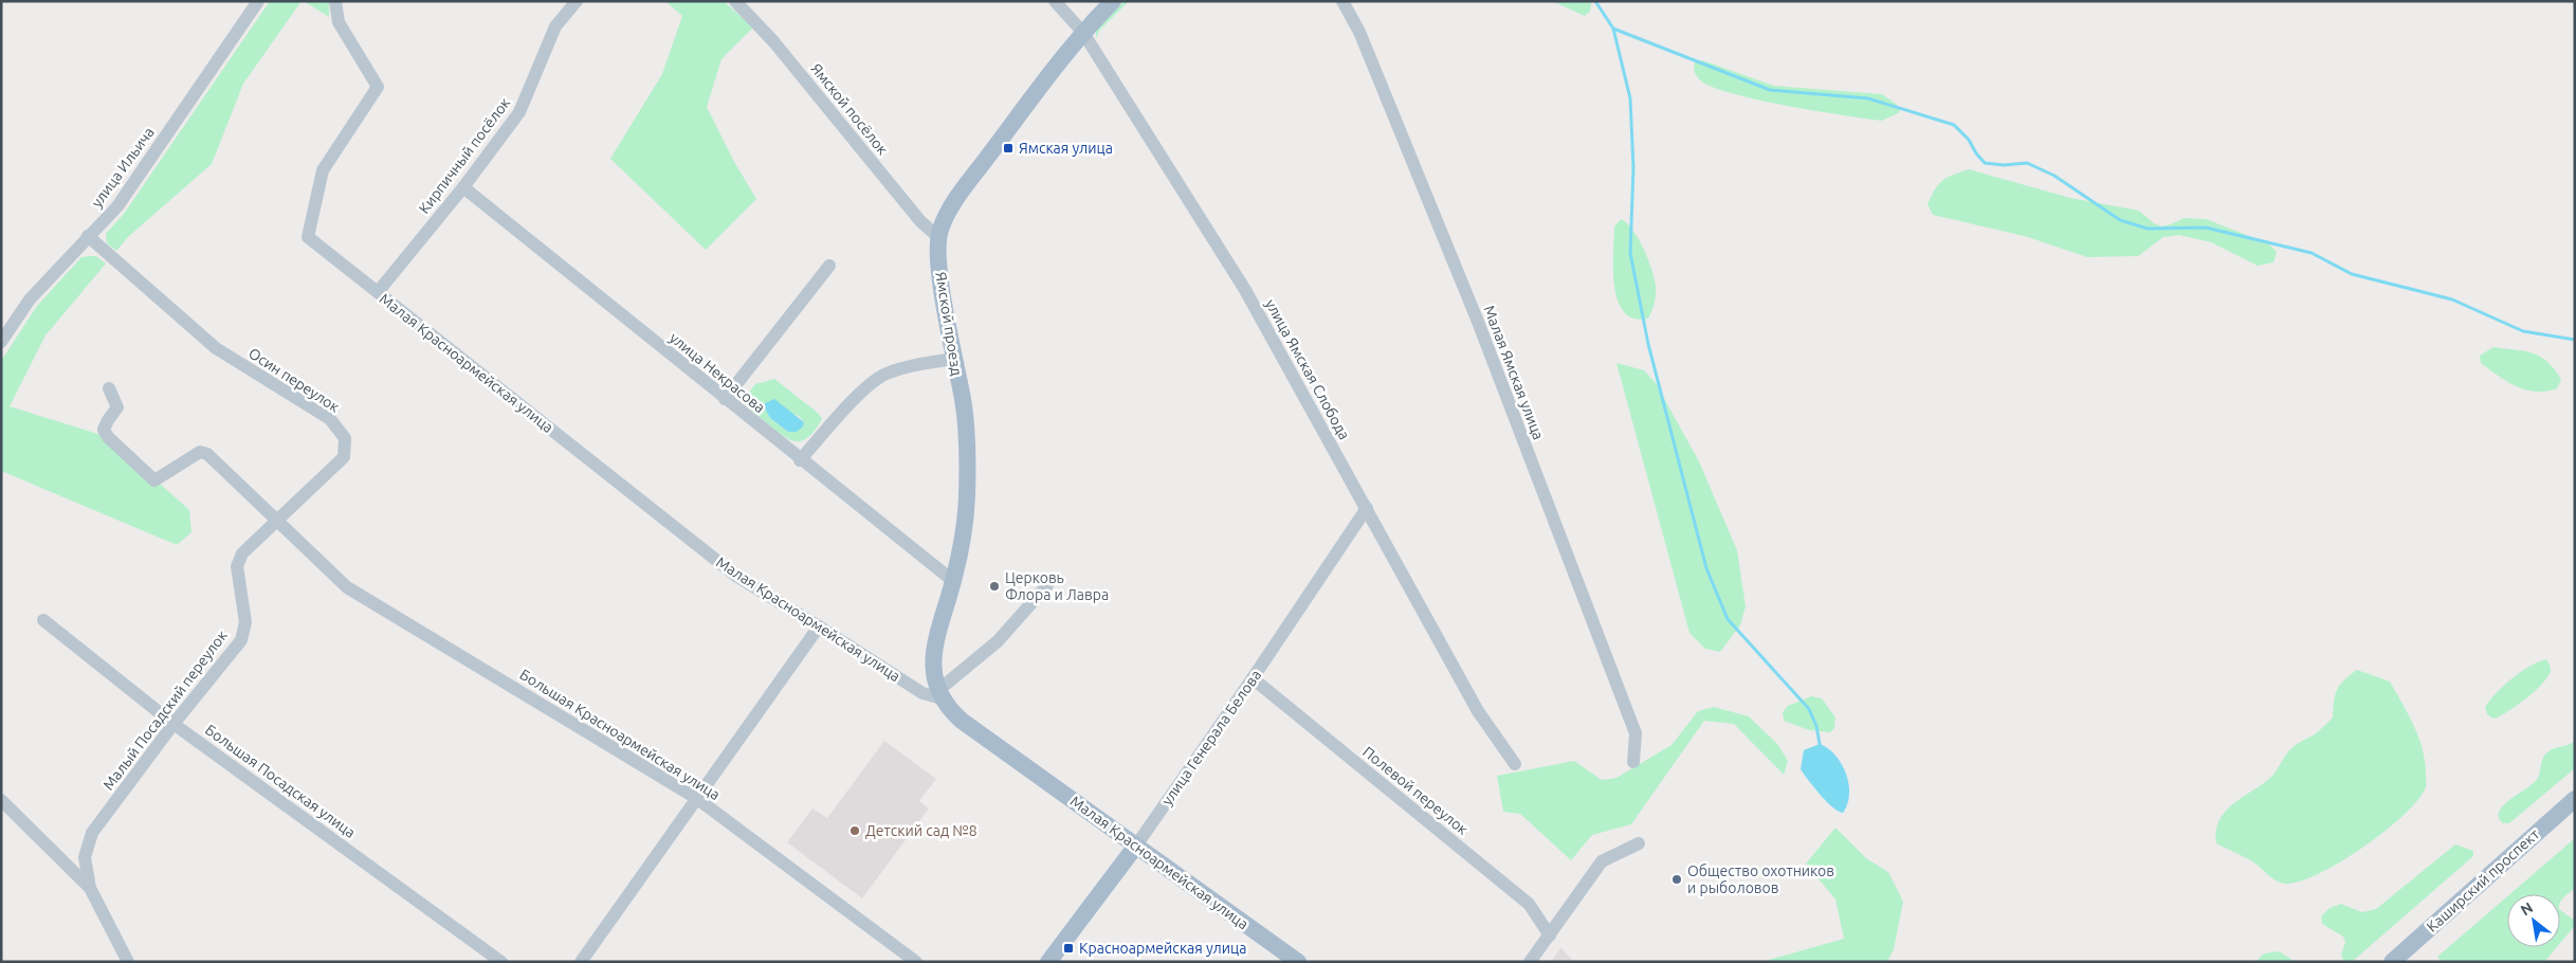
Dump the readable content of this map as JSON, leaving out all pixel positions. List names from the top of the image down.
{
  "streets": {
    "main road": [
      "Ямской проезд",
      "Малая Красноармейская улица",
      "улица Генерала Белова",
      "Каширский проспект"
    ],
    "street": [
      "Ямской посёлок",
      "Кирпичный посёлок",
      "улица Ильича",
      "улица Ямская Слобода",
      "улица Некрасова",
      "Малая Ямская улица",
      "Осин переулок",
      "Малый Посадский переулок",
      "Большая Красноармейская улица",
      "Большая Посадская улица",
      "Полевой переулок"
    ]
  },
  "crossings": [
    ["Ямской посёлок", "Ямской проезд"],
    ["Кирпичный посёлок", "Малая Красноармейская улица"],
    ["Кирпичный посёлок", "улица Некрасова"],
    ["улица Ильича", "Осин переулок"],
    ["Ямской проезд", "Малая Красноармейская улица"],
    ["Ямской проезд", "улица Ямская Слобода"],
    ["Ямской проезд", "улица Некрасова"],
    ["Малая Красноармейская улица", "улица Генерала Белова"],
    ["улица Ямская Слобода", "улица Генерала Белова"],
    ["Осин переулок", "Малый Посадский переулок"],
    ["Осин переулок", "Большая Красноармейская улица"],
    ["Малый Посадский переулок", "Большая Красноармейская улица"],
    ["Малый Посадский переулок", "Большая Посадская улица"],
    ["улица Генерала Белова", "Полевой переулок"]
  ],
  "places": {
    "transit": ["Ямская улица", "Красноармейская улица"],
    "other": ["Церковь Флора и Лавра", "Детский сад №8", "Общество охотников и рыболовов"]
  },
  "north": "top left"
}
